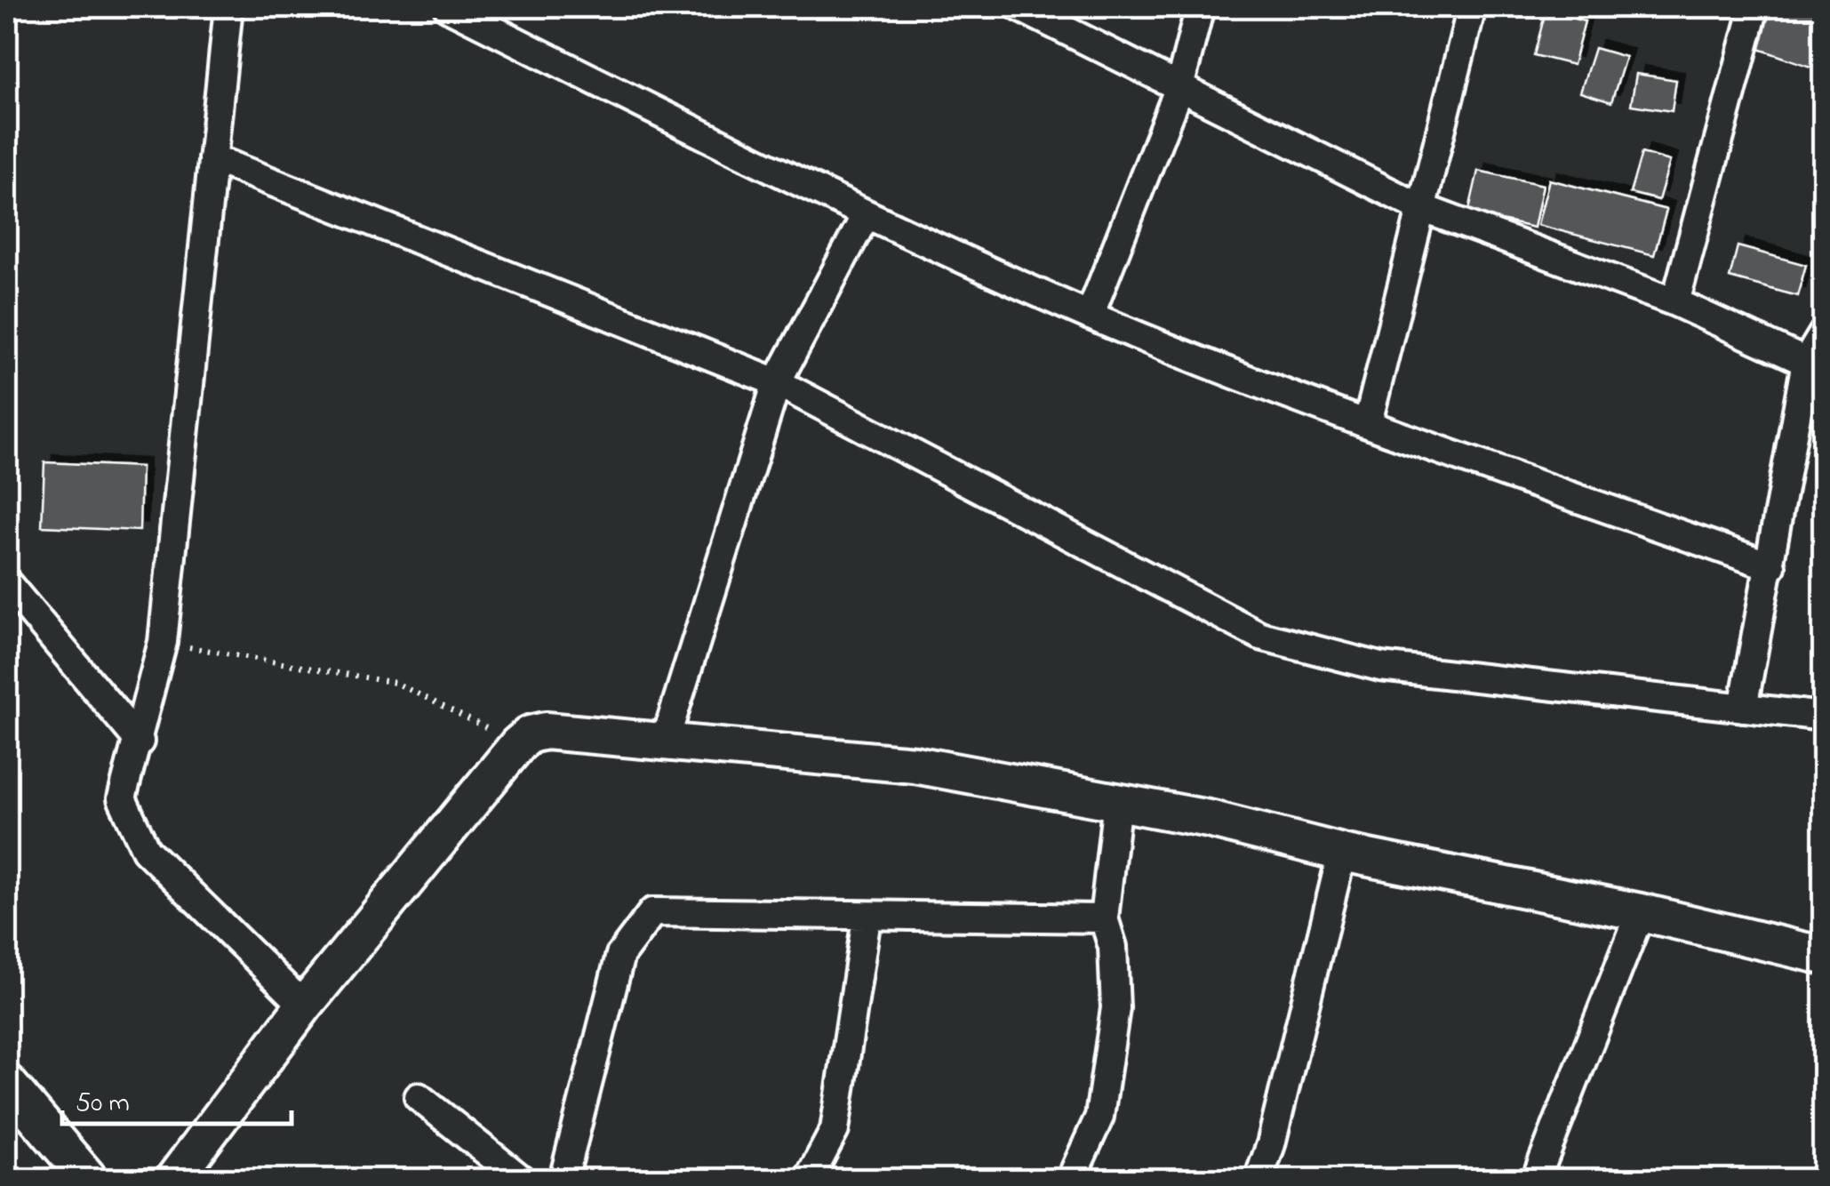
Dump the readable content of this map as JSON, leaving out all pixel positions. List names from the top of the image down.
{
  "scale_bar": "50 m"
}
